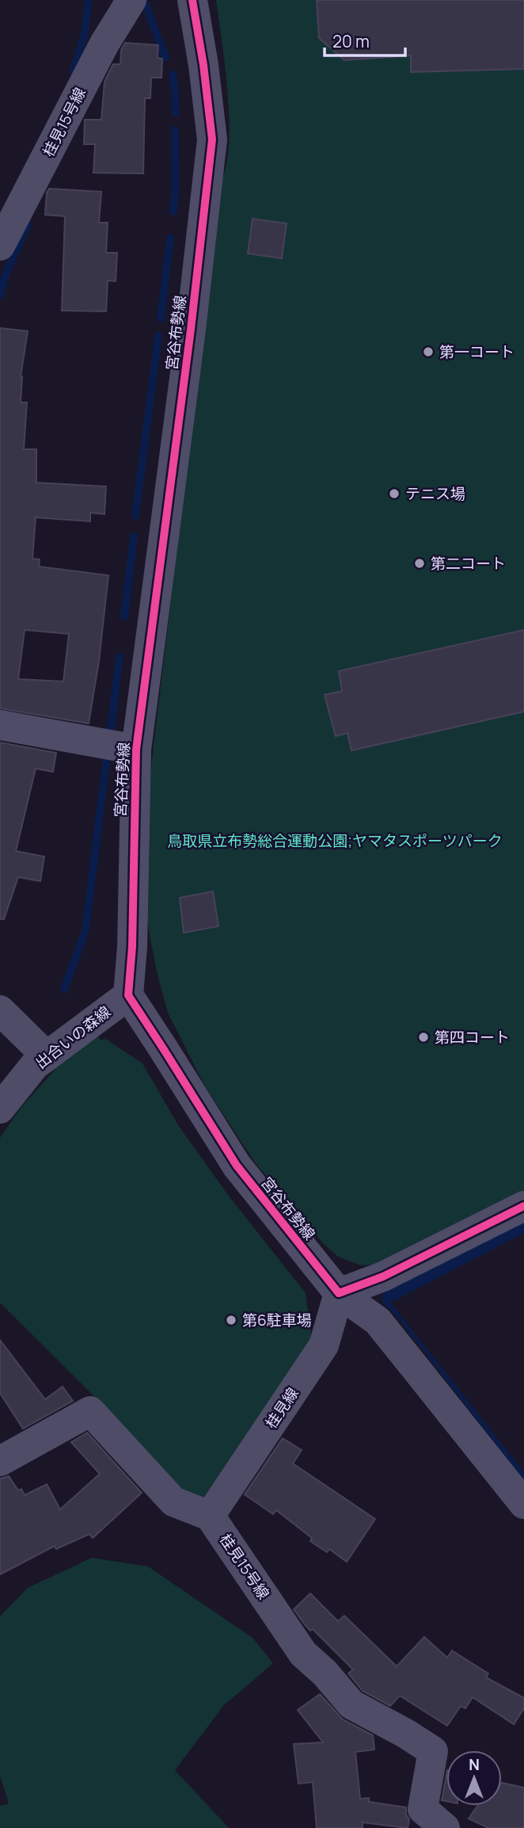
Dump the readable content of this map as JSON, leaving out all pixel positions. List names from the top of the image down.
{
  "streets": {
    "street": [
      "桂見15号線",
      "宮谷布勢線",
      "出合いの森線",
      "桂見線"
    ]
  },
  "crossings": [
    ["桂見15号線", "桂見線"],
    ["宮谷布勢線", "出合いの森線"],
    ["宮谷布勢線", "桂見線"]
  ],
  "parks": ["鳥取県立布勢総合運動公園;ヤマタスポーツパーク"],
  "places": [
    "第一コート",
    "テニス場",
    "第二コート",
    "第四コート",
    "第6駐車場"
  ],
  "scale_bar": "20 m",
  "north": "top"
}
